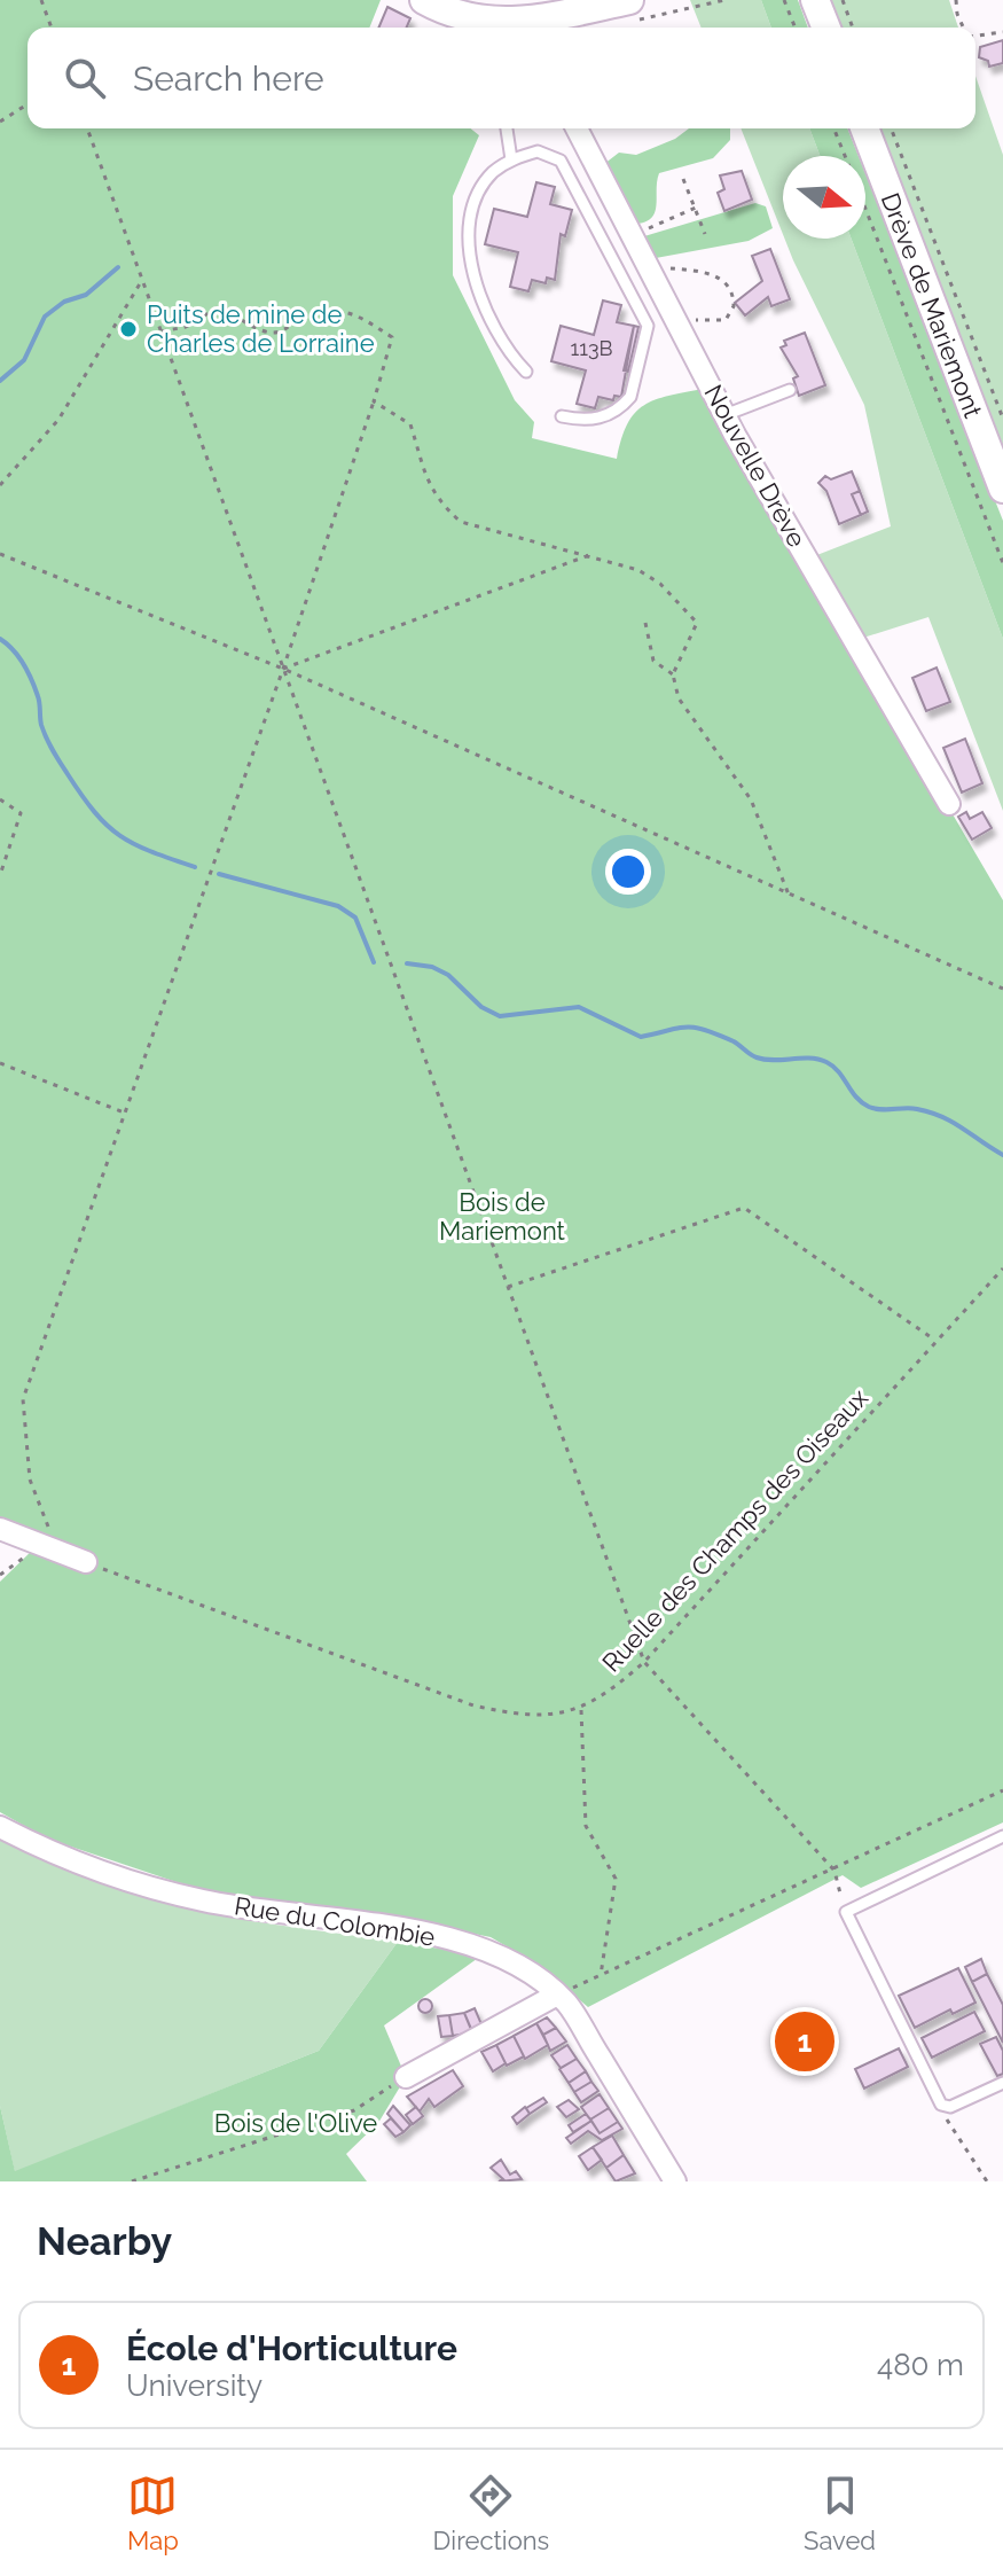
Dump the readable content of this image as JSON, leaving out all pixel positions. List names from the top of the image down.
{
  "streets": {
    "street": ["Drève de Mariemont", "Nouvelle Drève", "Rue du Colombie"],
    "path": ["Ruelle des Champs des Oiseaux"]
  },
  "parks": ["Bois de Mariemont", "Bois de l'Olive"],
  "places": ["Puits de mine de Charles de Lorraine"],
  "house_numbers": ["113B"],
  "north": "right",
  "page": {
    "search": "Search here",
    "pins": "1",
    "heading": "Nearby",
    "list": [
      {
        "mark": "1",
        "name": "École d'Horticulture",
        "note": "University",
        "value": "480 m"
      }
    ],
    "nav": ["Map", "Directions", "Saved"]
  }
}
